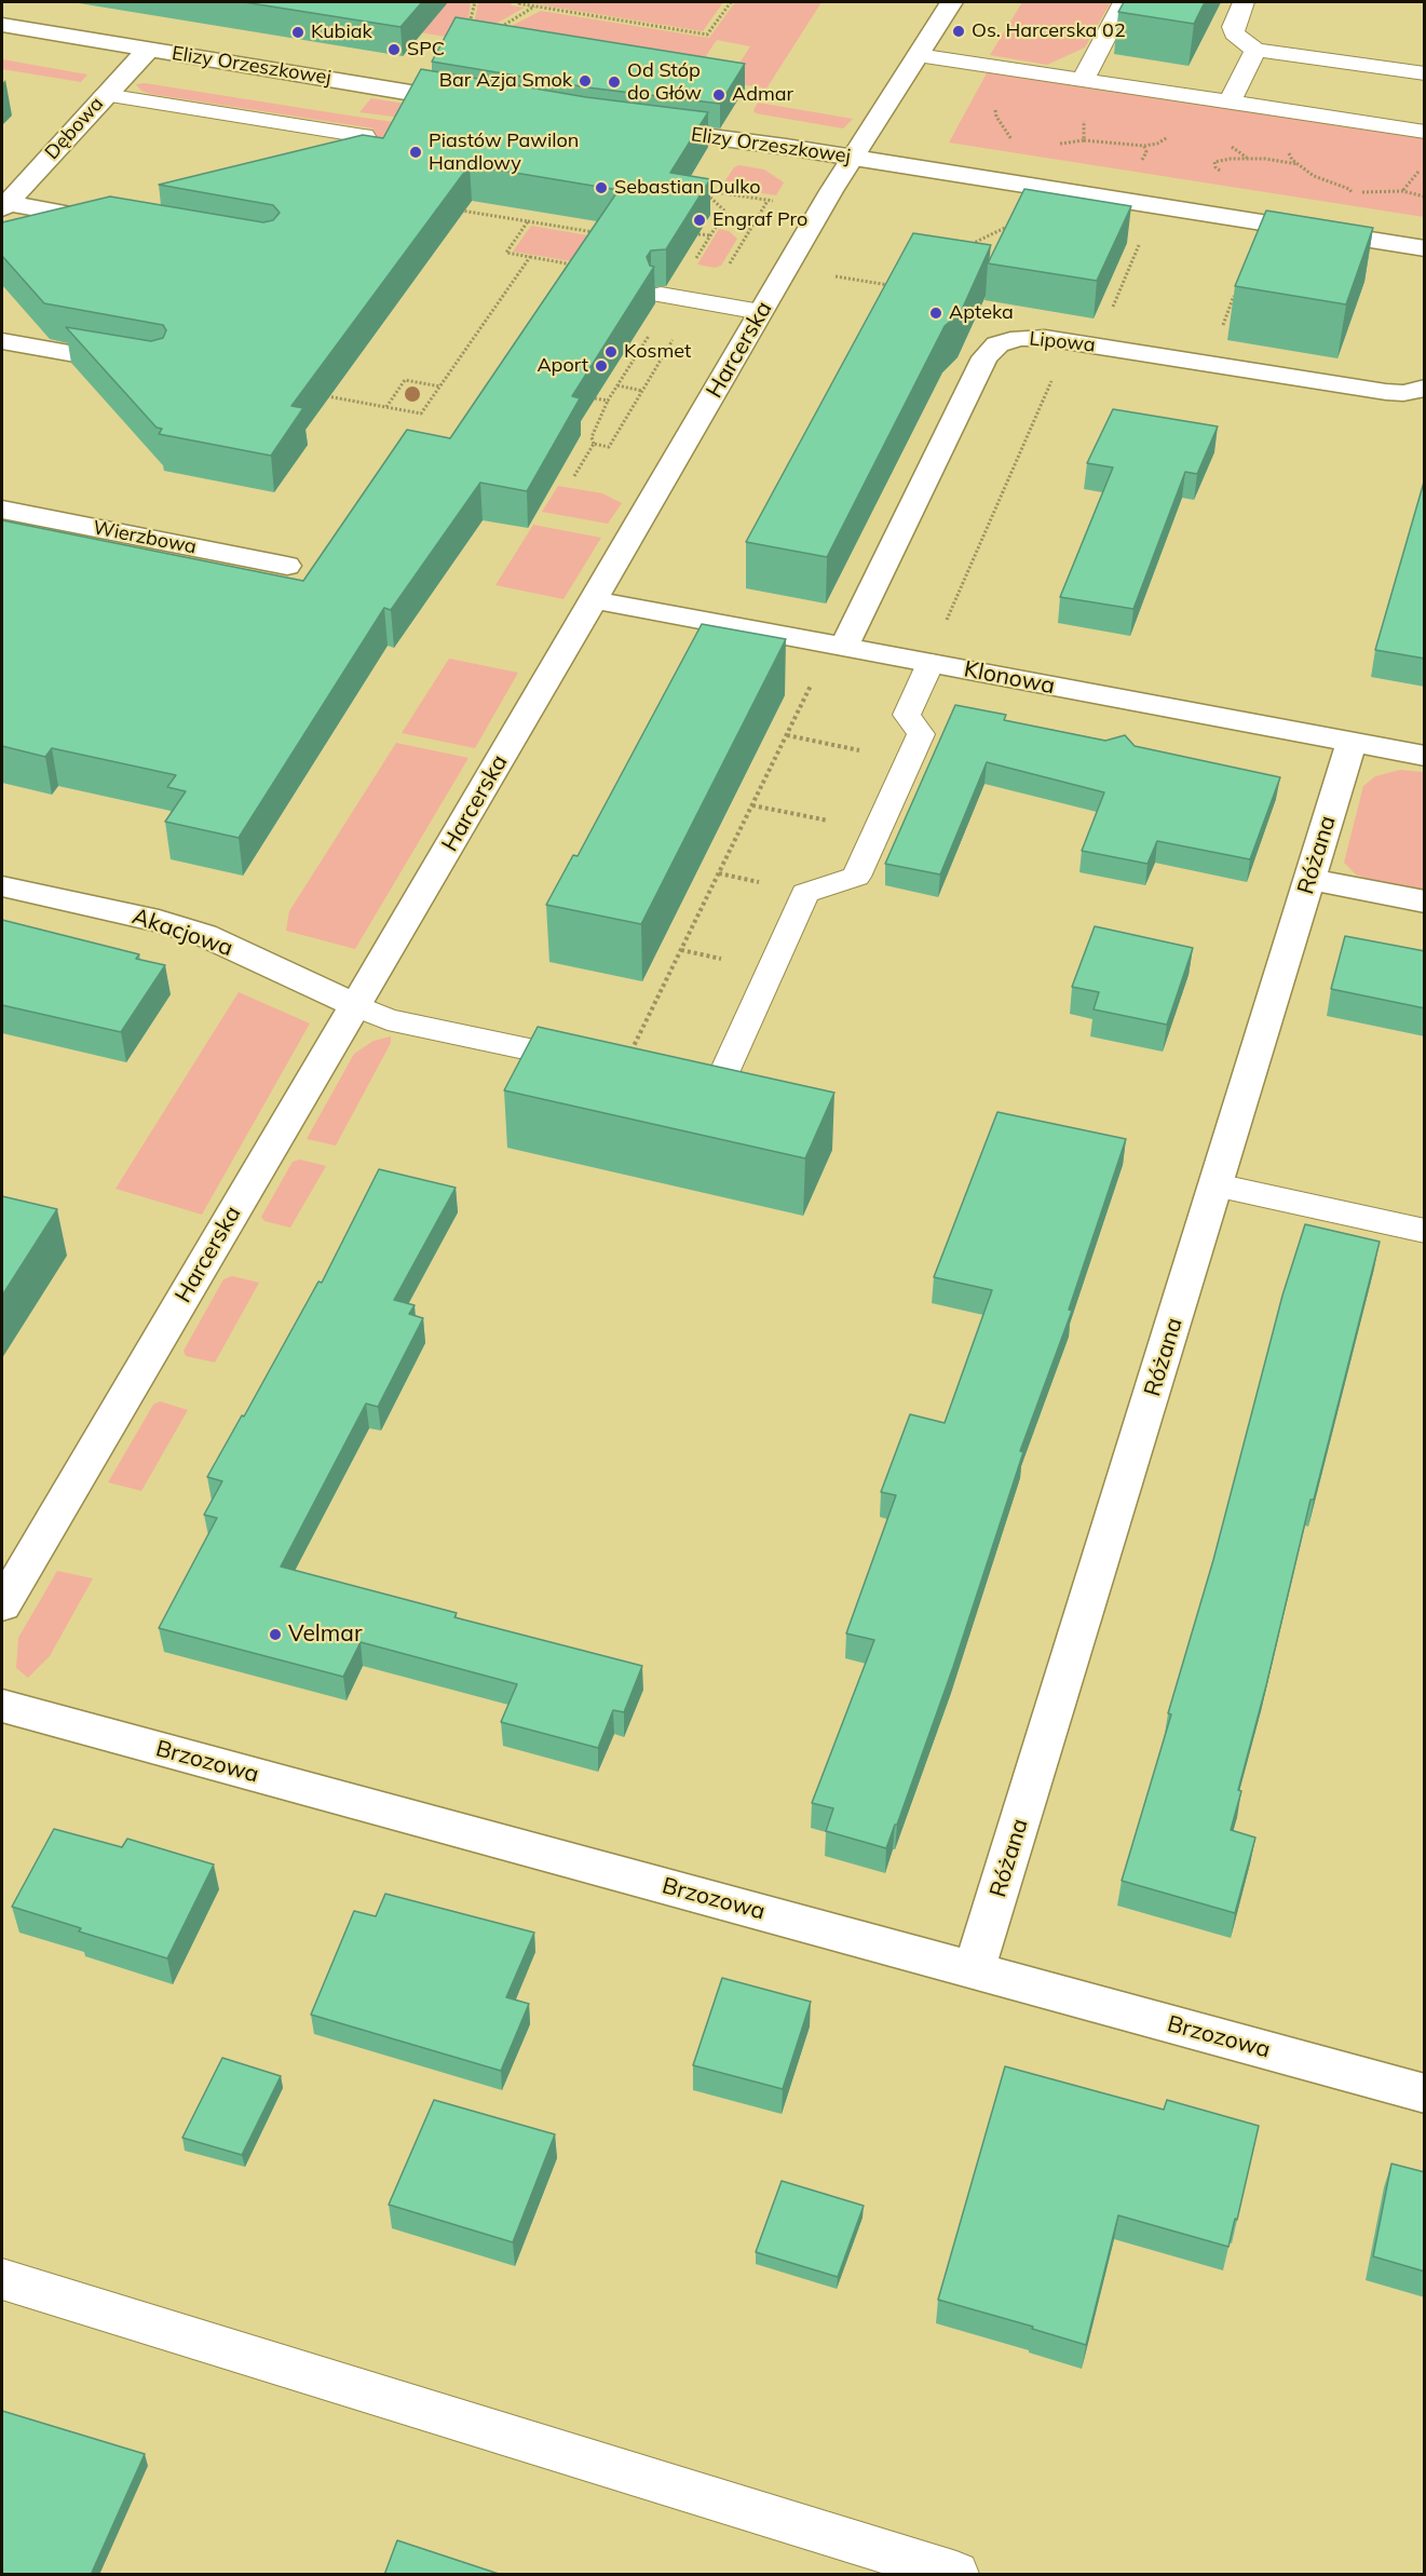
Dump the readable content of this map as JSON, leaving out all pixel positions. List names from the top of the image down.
{
  "streets": {
    "street": [
      "Elizy Orzeszkowej",
      "Dębowa",
      "Lipowa",
      "Harcerska",
      "Wierzbowa",
      "Klonowa",
      "Różana",
      "Akacjowa",
      "Brzozowa"
    ]
  },
  "crossings": [
    ["Elizy Orzeszkowej", "Dębowa"],
    ["Elizy Orzeszkowej", "Harcerska"],
    ["Lipowa", "Klonowa"],
    ["Harcerska", "Klonowa"],
    ["Harcerska", "Akacjowa"],
    ["Klonowa", "Różana"],
    ["Różana", "Brzozowa"]
  ],
  "places": [
    "Os. Harcerska 02",
    "Kubiak",
    "SPC",
    "Bar Azja Smok",
    "Od Stóp do Głów",
    "Admar",
    "Piastów Pawilon Handlowy",
    "Sebastian Dulko",
    "Engraf Pro",
    "Apteka",
    "Kosmet",
    "Aport",
    "Velmar"
  ]
}
